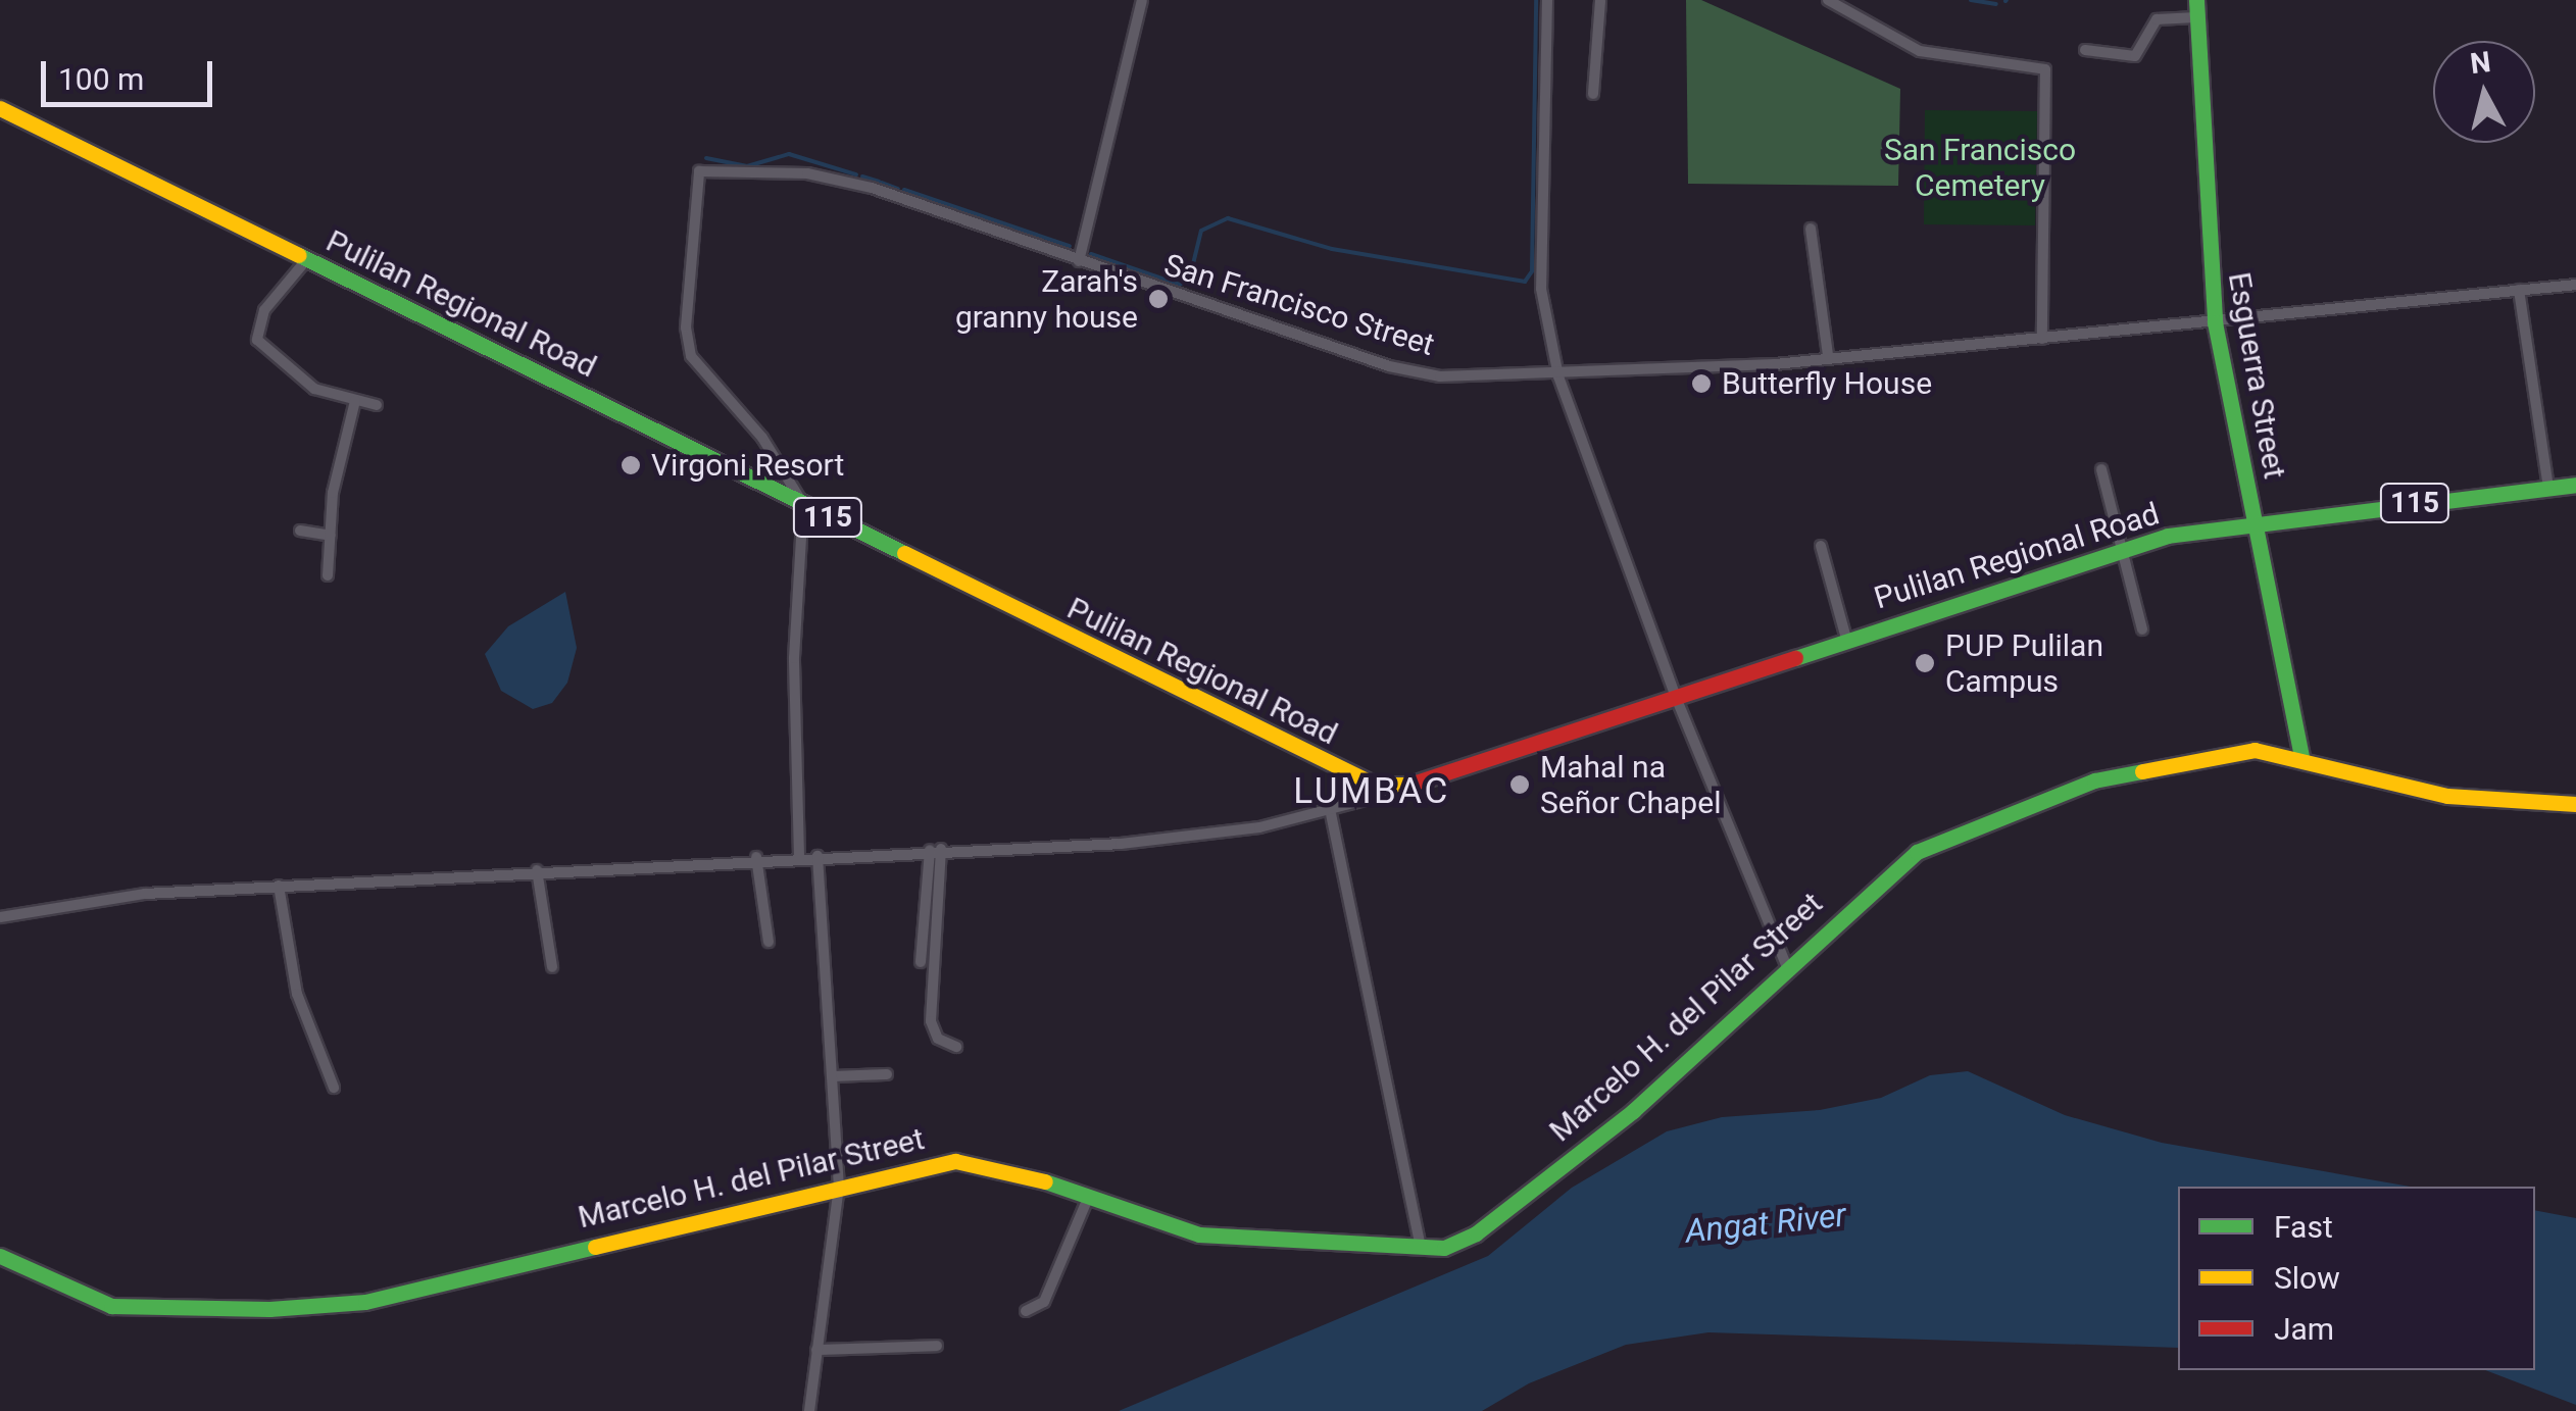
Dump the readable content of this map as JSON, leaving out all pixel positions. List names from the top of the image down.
{
  "streets": {
    "main road": [
      "Pulilan Regional Road",
      "Esguerra Street",
      "115",
      "Marcelo H. del Pilar Street"
    ],
    "street": ["San Francisco Street"]
  },
  "crossings": [
    ["Pulilan Regional Road", "San Francisco Street"],
    ["Pulilan Regional Road", "Esguerra Street"],
    ["San Francisco Street", "Esguerra Street"],
    ["Esguerra Street", "Marcelo H. del Pilar Street"]
  ],
  "districts": ["LUMBAC"],
  "water": ["Angat River"],
  "parks": ["San Francisco Cemetery"],
  "places": [
    "Zarah's granny house",
    "Butterfly House",
    "Virgoni Resort",
    "PUP Pulilan Campus",
    "Mahal na Señor Chapel"
  ],
  "legend": ["Fast", "Slow", "Jam"],
  "scale_bar": "100 m",
  "north": "top"
}
